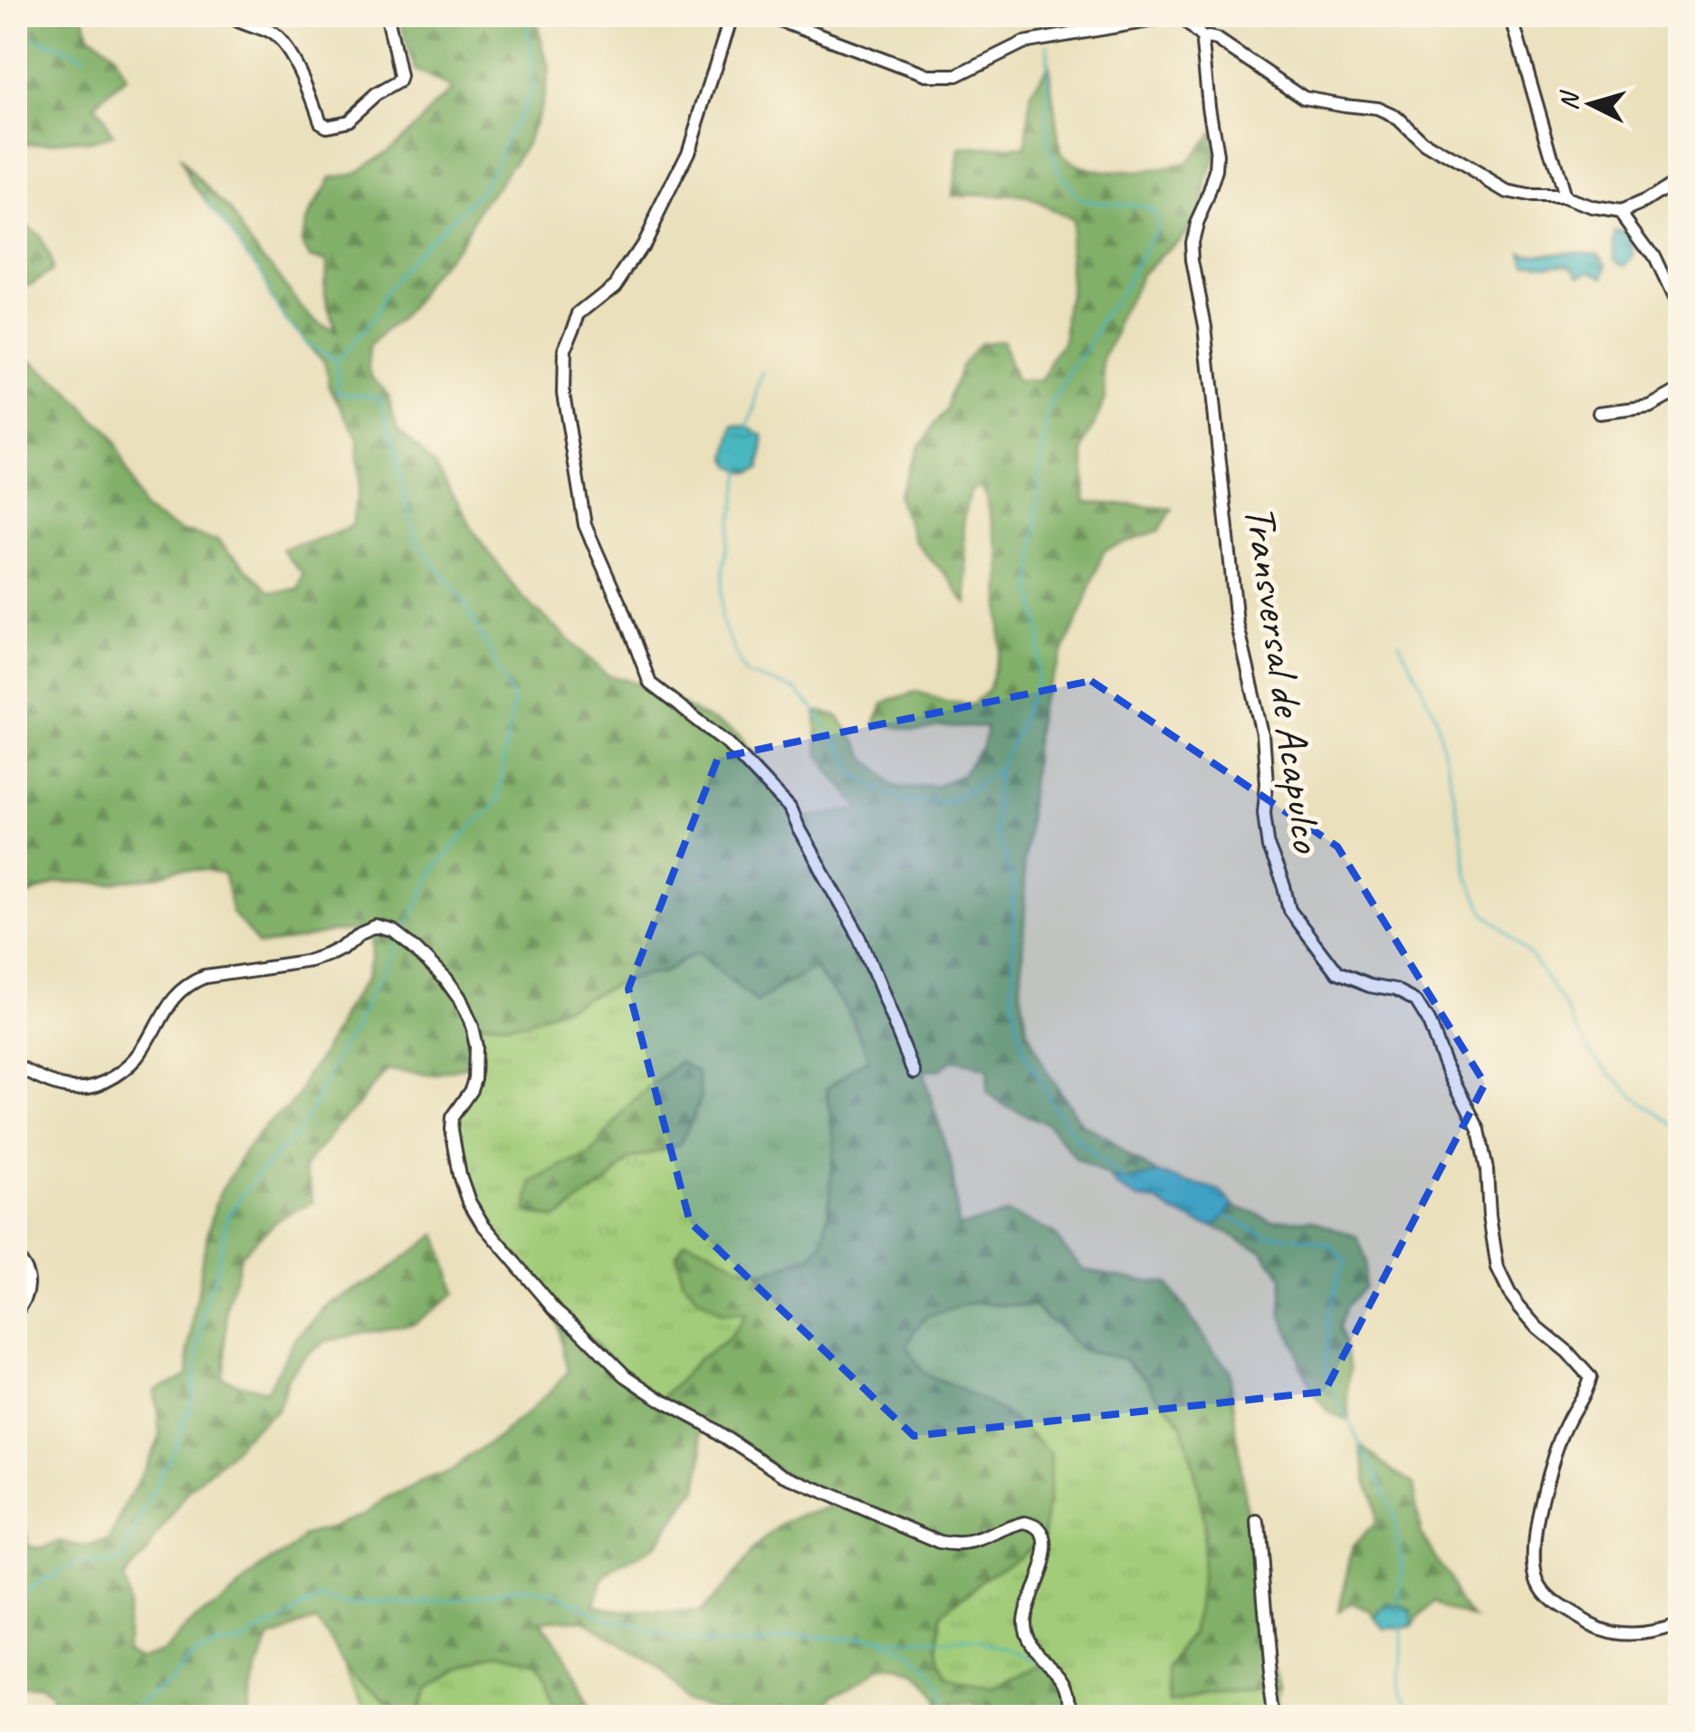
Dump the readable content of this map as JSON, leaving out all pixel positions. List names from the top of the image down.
{
  "streets": {
    "street": ["Transversal de Acapulco"]
  },
  "north": "left"
}
